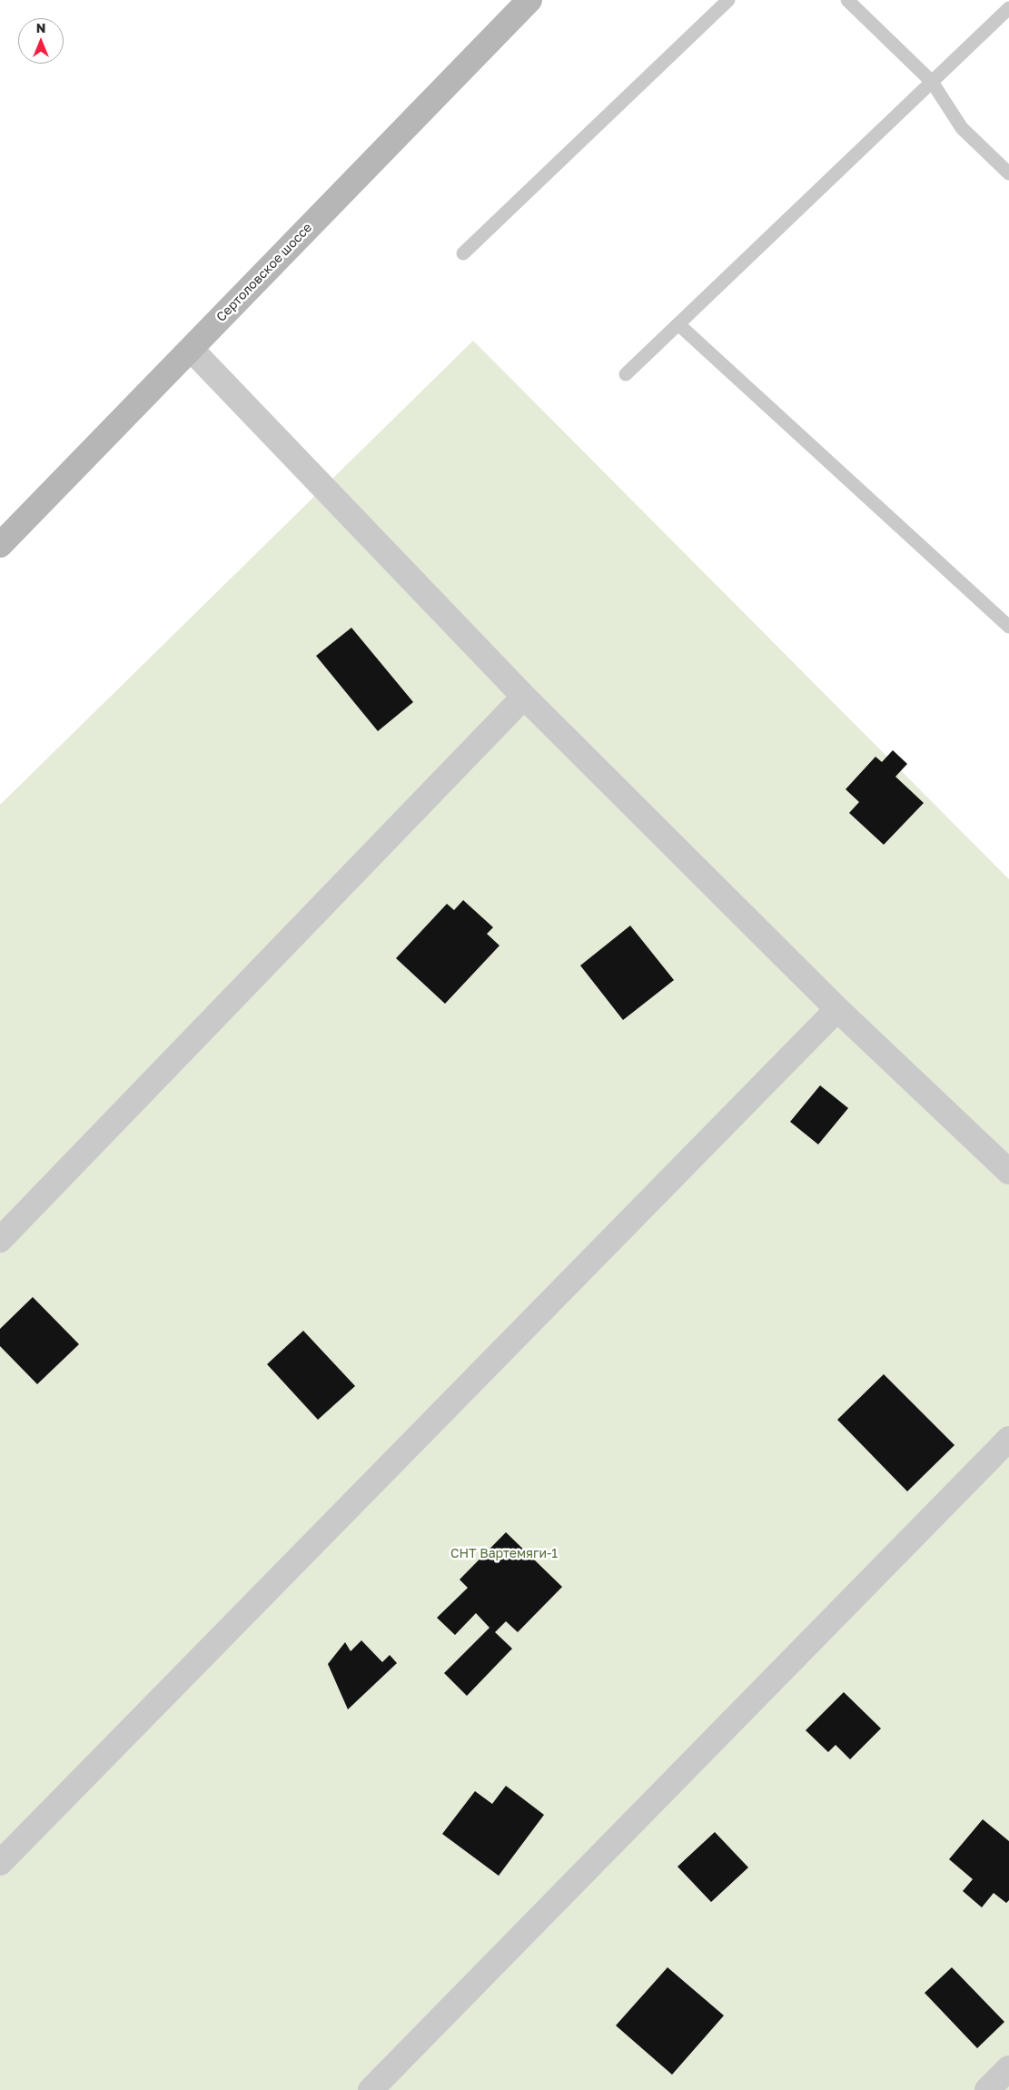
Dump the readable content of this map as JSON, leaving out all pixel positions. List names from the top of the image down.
{
  "streets": {
    "main road": ["Сертоловское шоссе"]
  },
  "parks": ["СНТ Вартемяги-1"],
  "north": "top"
}
